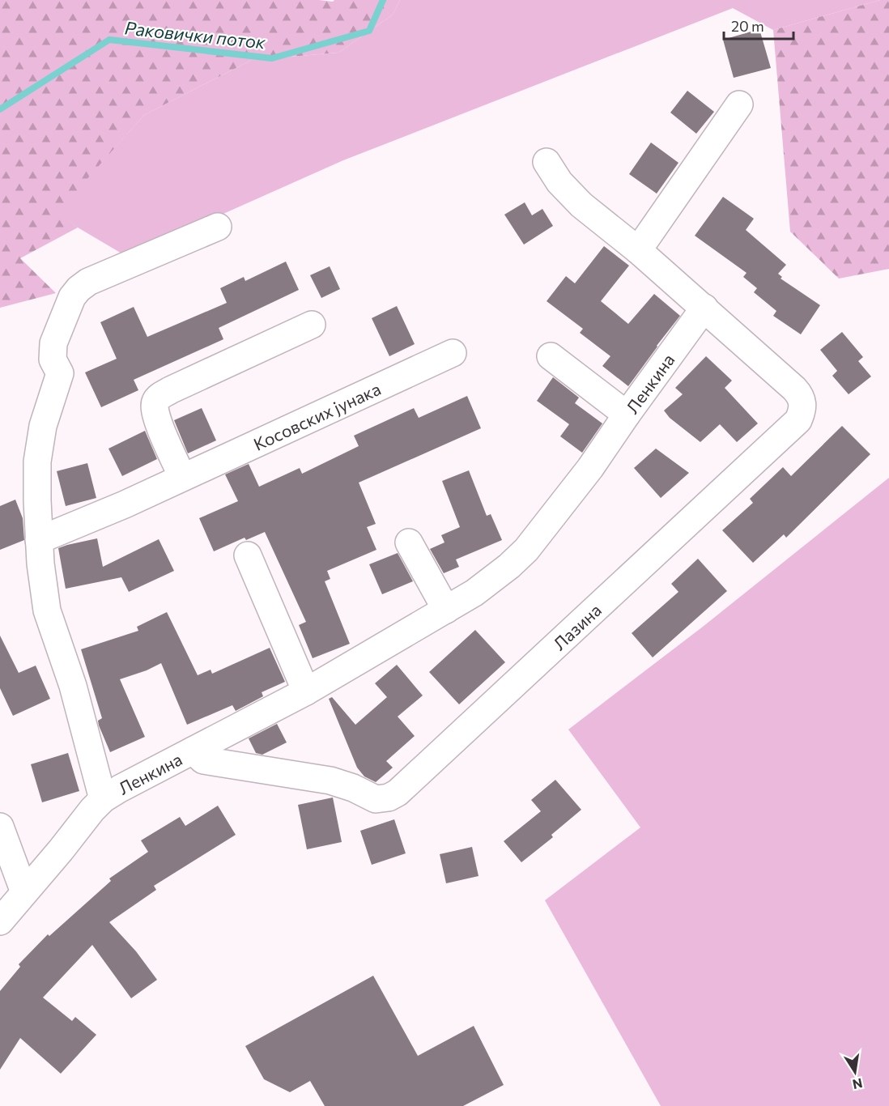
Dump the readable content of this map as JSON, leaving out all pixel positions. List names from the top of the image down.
{
  "streets": {
    "street": ["Ленкина", "Косовских јунака", "Лазина"]
  },
  "crossings": [
    ["Ленкина", "Лазина"]
  ],
  "water": ["Раковички поток"],
  "scale_bar": "20 m",
  "north": "bottom"
}
